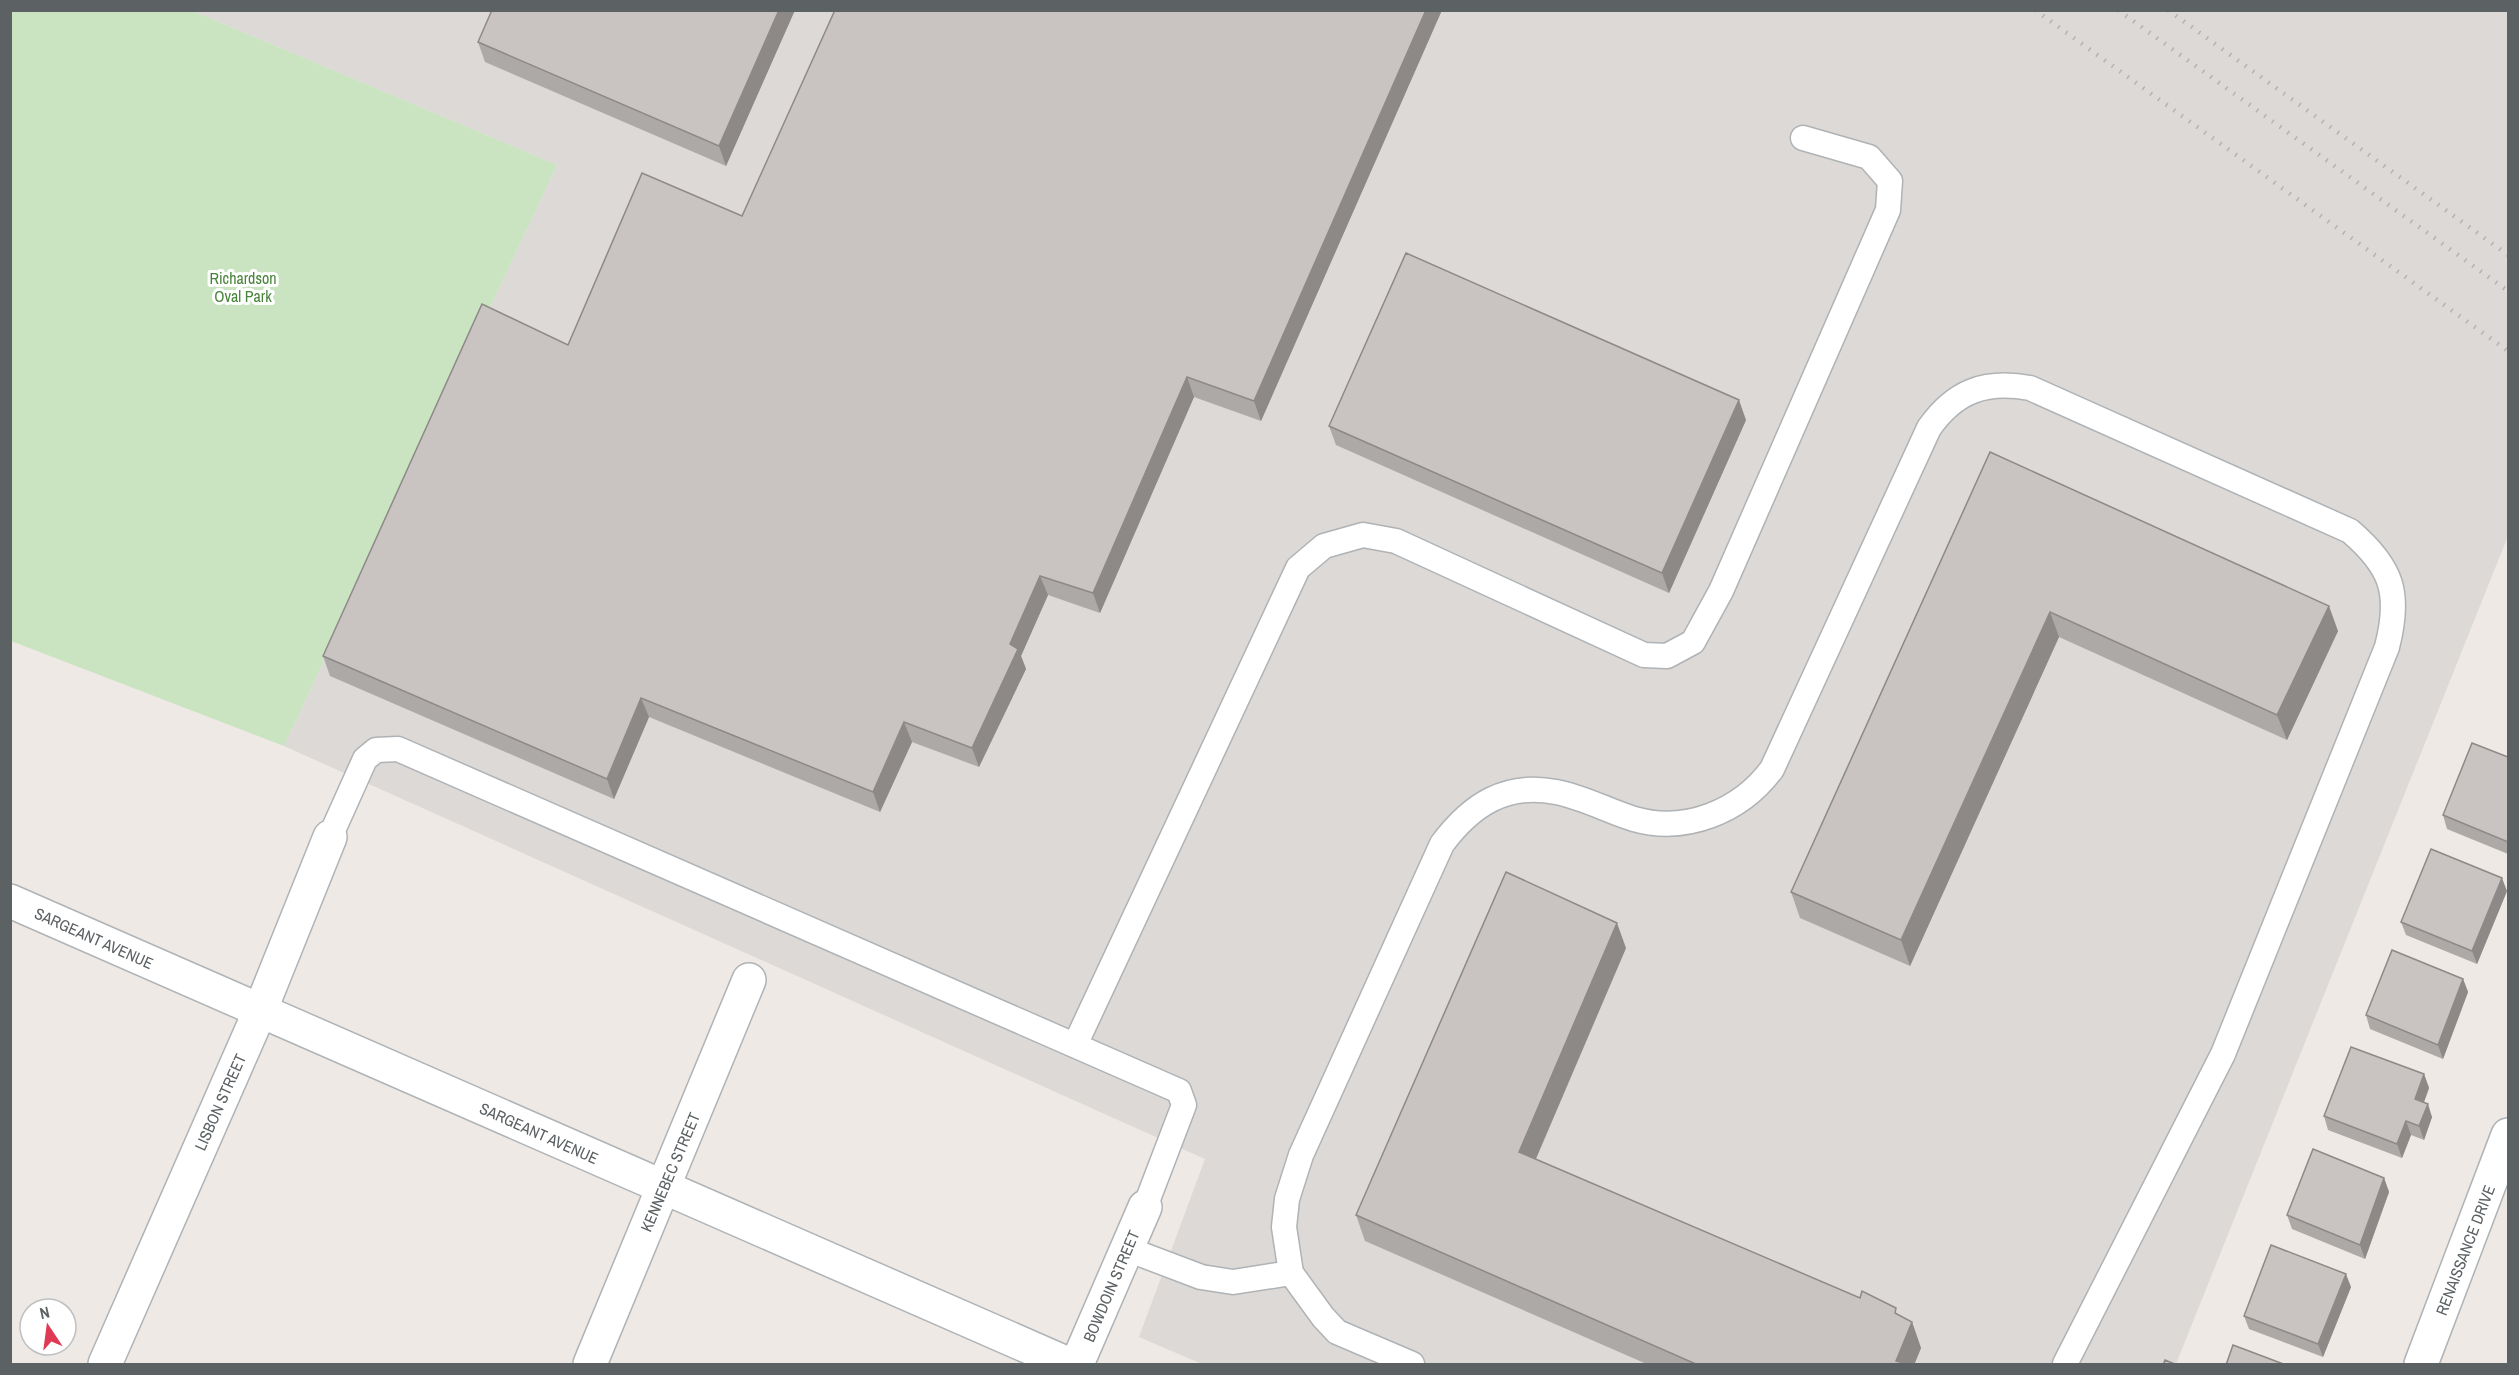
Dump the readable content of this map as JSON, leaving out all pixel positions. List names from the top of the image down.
{
  "streets": {
    "street": [
      "SARGEANT AVENUE",
      "LISBON STREET",
      "KENNEBEC STREET",
      "RENAISSANCE DRIVE",
      "BOWDOIN STREET"
    ]
  },
  "crossings": [
    ["SARGEANT AVENUE", "LISBON STREET"],
    ["SARGEANT AVENUE", "KENNEBEC STREET"]
  ],
  "parks": ["Richardson Oval Park"],
  "north": "top"
}
